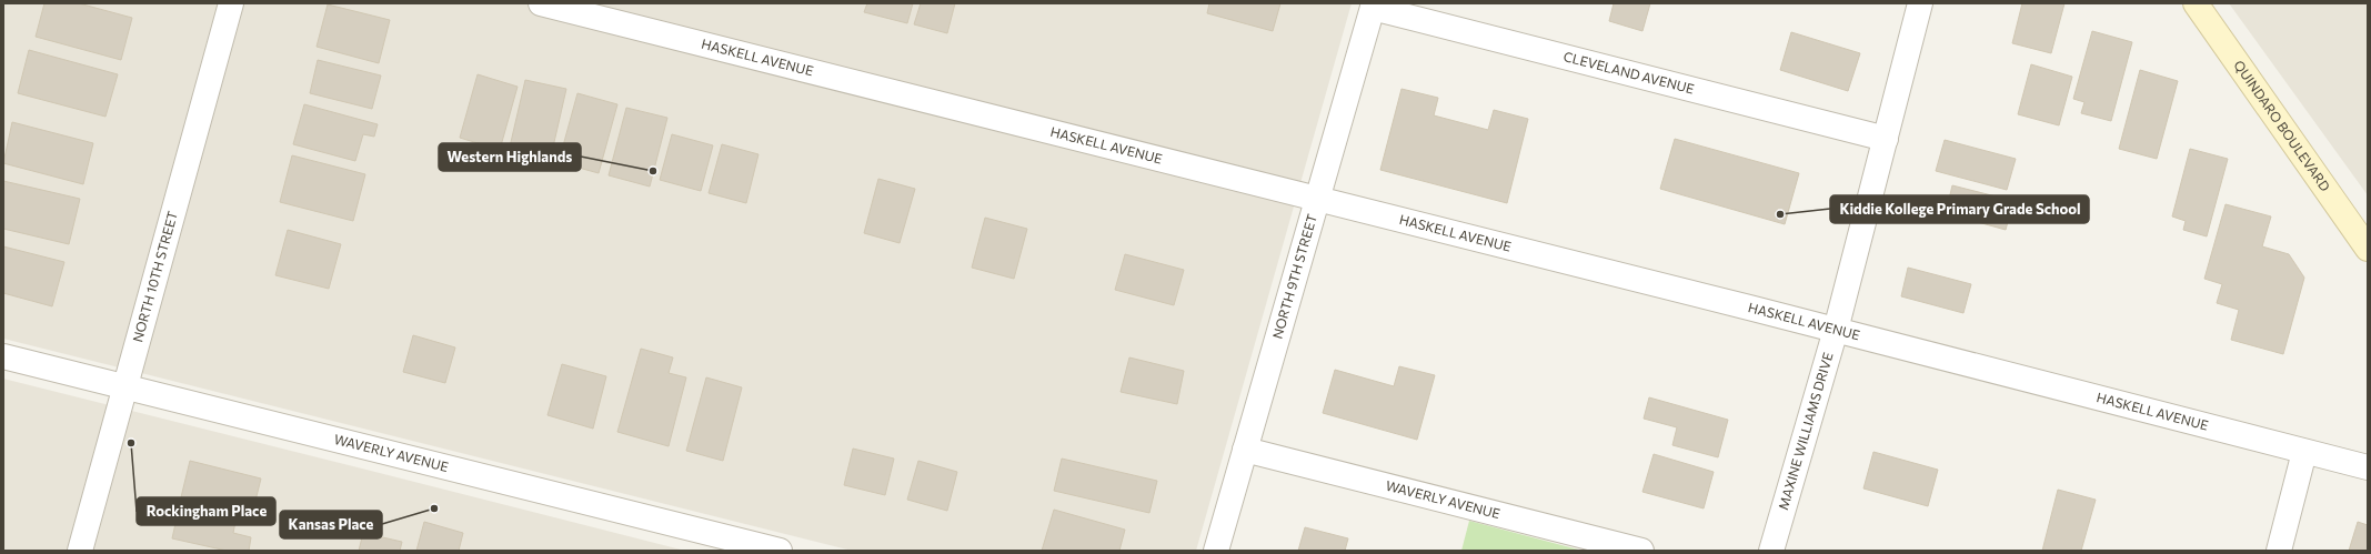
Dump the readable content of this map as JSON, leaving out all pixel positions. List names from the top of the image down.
{
  "streets": {
    "main road": ["QUINDARO BOULEVARD"],
    "street": [
      "HASKELL AVENUE",
      "CLEVELAND AVENUE",
      "NORTH 10TH STREET",
      "NORTH 9TH STREET",
      "MAXINE WILLIAMS DRIVE",
      "WAVERLY AVENUE"
    ]
  },
  "crossings": [
    ["HASKELL AVENUE", "NORTH 9TH STREET"],
    ["HASKELL AVENUE", "MAXINE WILLIAMS DRIVE"],
    ["CLEVELAND AVENUE", "NORTH 9TH STREET"],
    ["CLEVELAND AVENUE", "MAXINE WILLIAMS DRIVE"],
    ["NORTH 10TH STREET", "WAVERLY AVENUE"],
    ["NORTH 9TH STREET", "WAVERLY AVENUE"]
  ],
  "places": [
    "Western Highlands",
    "Kiddie Kollege Primary Grade School",
    "Rockingham Place",
    "Kansas Place"
  ]
}
